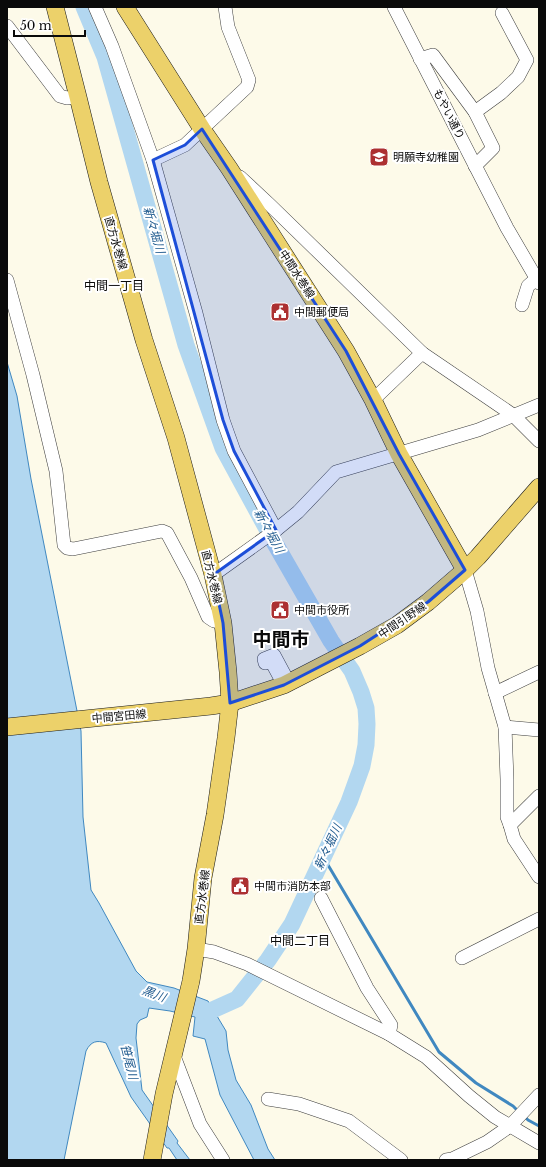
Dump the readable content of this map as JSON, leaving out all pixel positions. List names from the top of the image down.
{
  "streets": {
    "main road": [
      "直方水巻線",
      "中間水巻線",
      "中間引野線",
      "中間宮田線"
    ],
    "street": ["もやい通り"]
  },
  "crossings": [
    ["直方水巻線", "中間引野線"],
    ["直方水巻線", "中間宮田線"],
    ["中間水巻線", "中間引野線"],
    ["中間引野線", "中間宮田線"]
  ],
  "districts": ["中間一丁目", "中間市", "中間二丁目"],
  "water": ["新々堀川", "黒川", "笹尾川"],
  "places": {
    "school or university": ["明願寺幼稚園"],
    "public building": ["中間郵便局", "中間市役所", "中間市消防本部"]
  },
  "scale_bar": "50 m"
}
